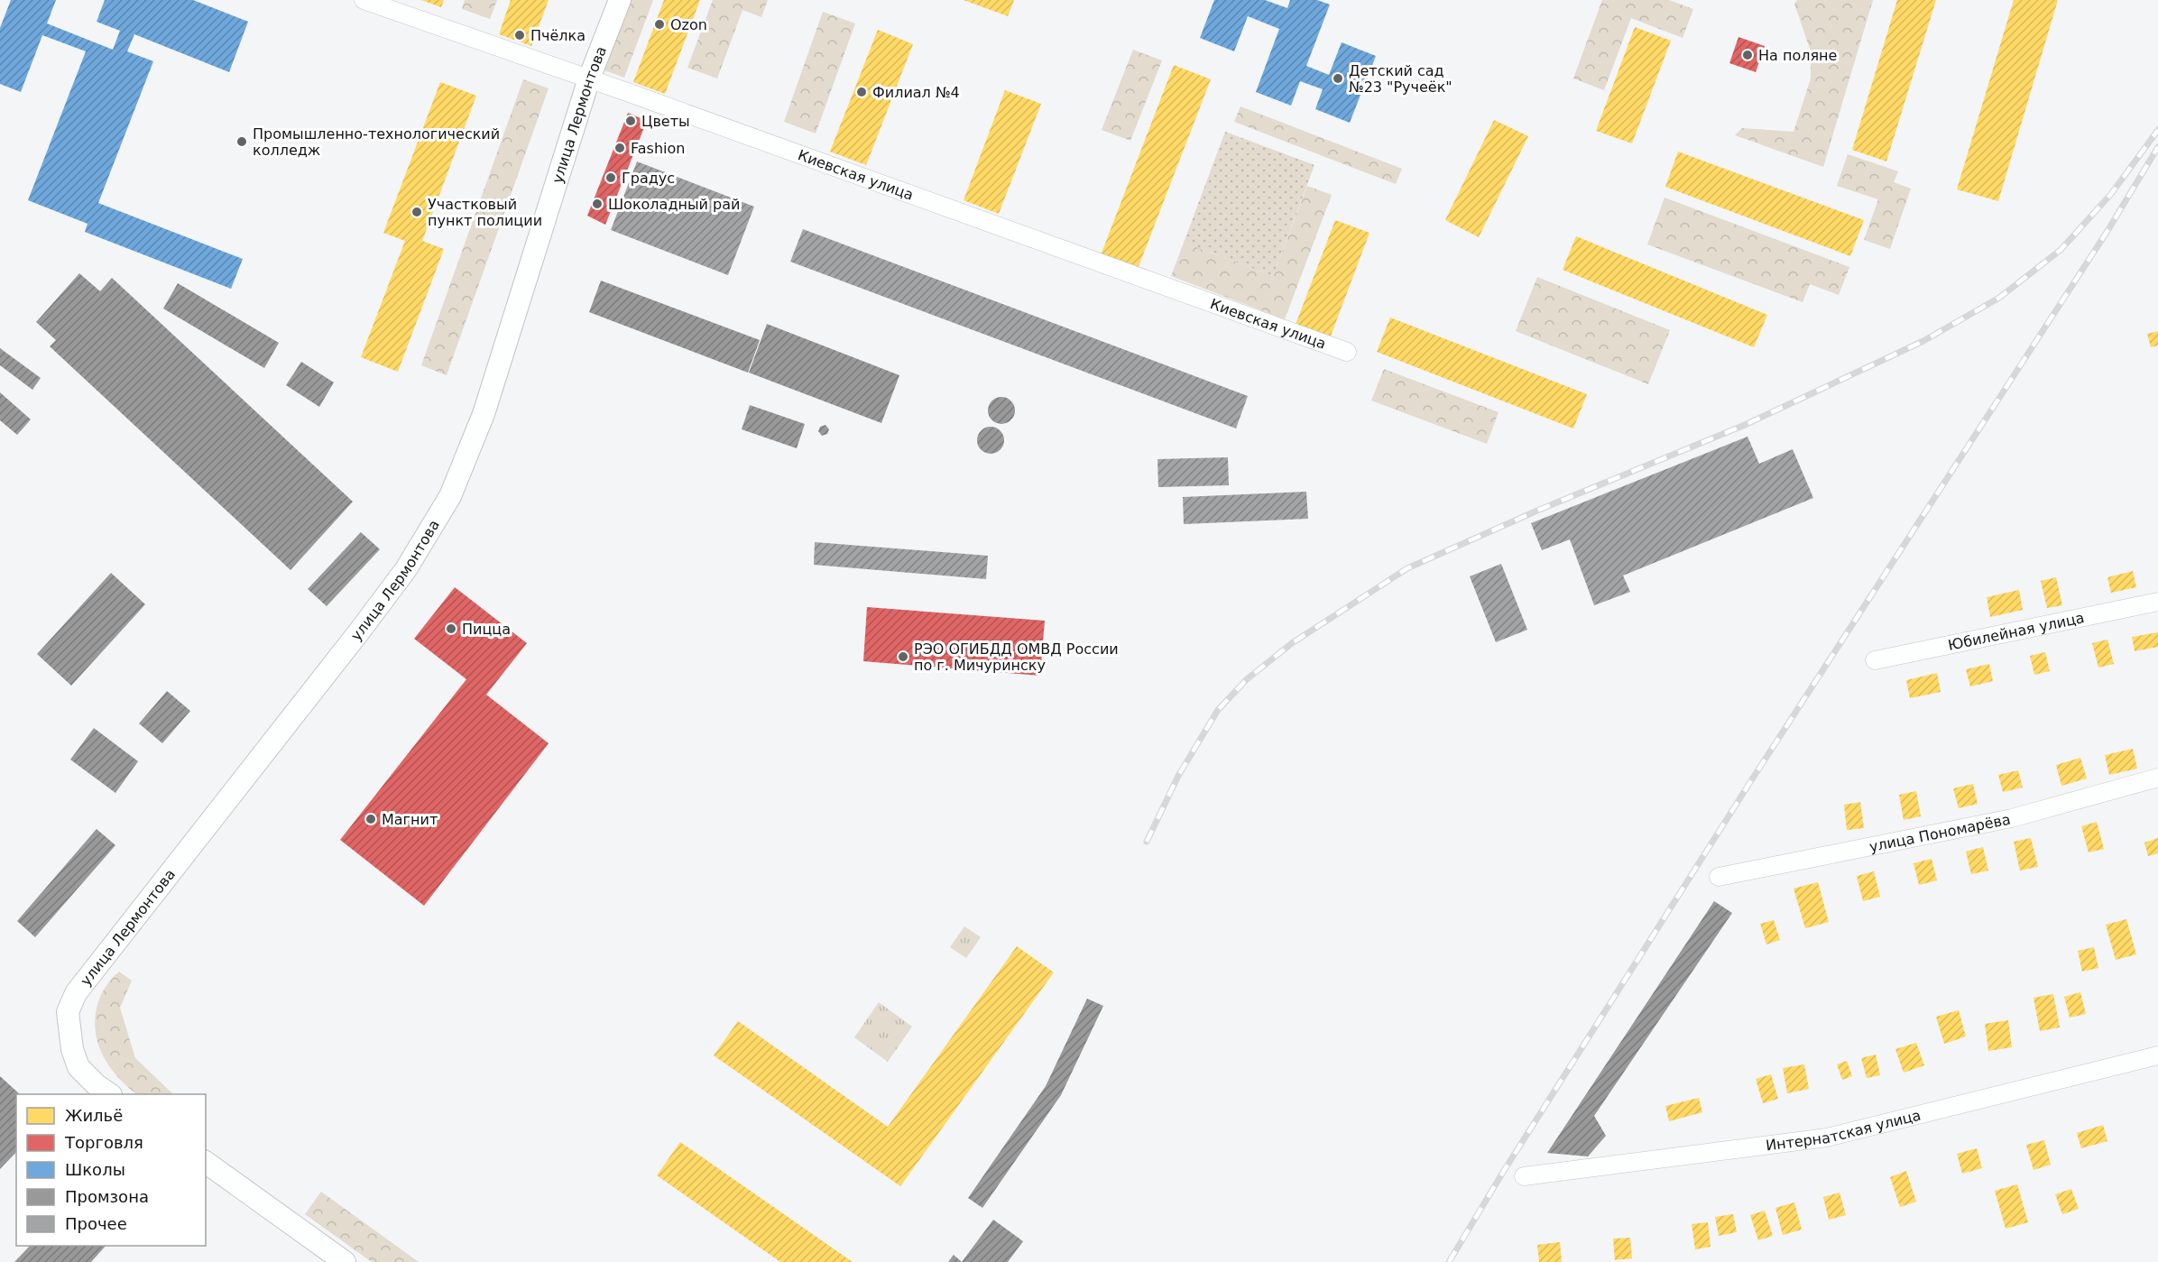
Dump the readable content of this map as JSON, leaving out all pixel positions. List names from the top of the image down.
{
  "streets": {
    "street": [
      "улица Лермонтова",
      "Киевская улица",
      "Юбилейная улица",
      "улица Пономарёва",
      "Интернатская улица"
    ]
  },
  "crossings": [
    ["улица Лермонтова", "Киевская улица"]
  ],
  "places": [
    "Ozon",
    "Пчёлка",
    "На поляне",
    "Детский сад №23 \"Ручеёк\"",
    "Филиал №4",
    "Цветы",
    "Промышленно-технологический колледж",
    "Fashion",
    "Градус",
    "Шоколадный рай",
    "Участковый пункт полиции",
    "Пицца",
    "РЭО ОГИБДД ОМВД России по г. Мичуринску",
    "Магнит"
  ],
  "legend": [
    "Жильё",
    "Торговля",
    "Школы",
    "Промзона",
    "Прочее"
  ]
}
